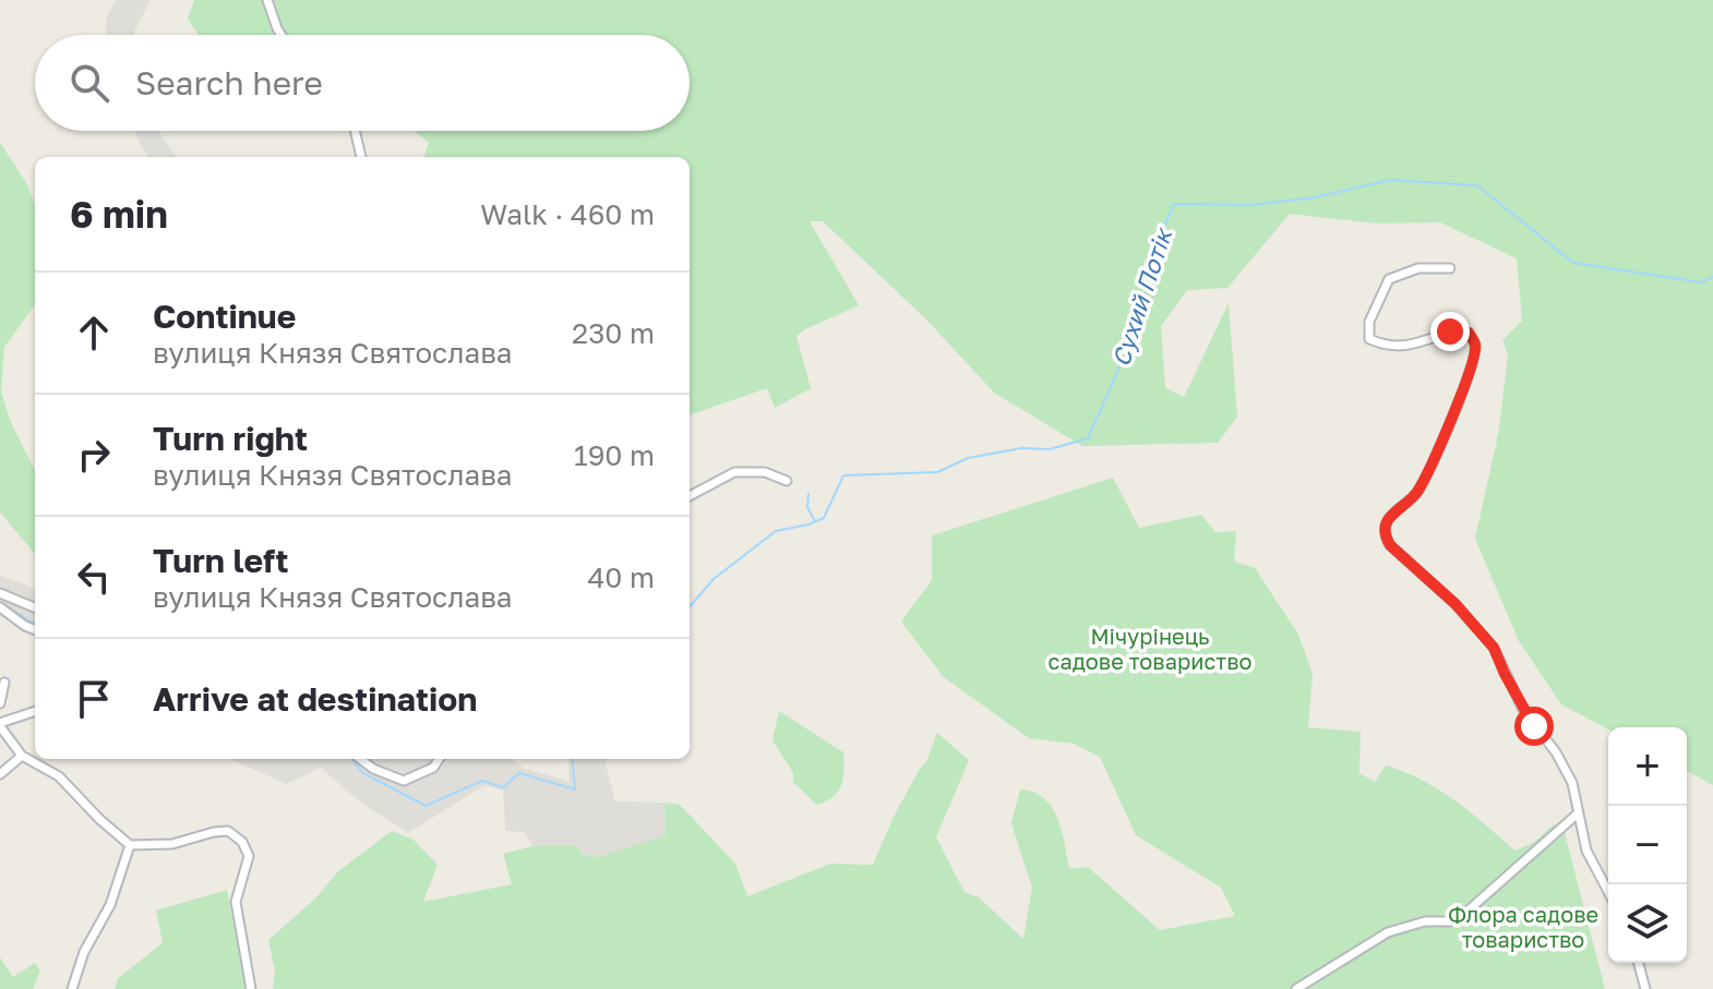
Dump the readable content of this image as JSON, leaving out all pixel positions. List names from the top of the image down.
{
  "water": ["Сухий Потік"],
  "parks": ["Мічурінець садове товариство", "Флора садове товариство"],
  "page": {
    "search": "Search here",
    "heading": ["6 min", "Walk · 460 m"],
    "list": [
      ["Continue", "вулиця Князя Святослава", "230 m"],
      ["Turn right", "вулиця Князя Святослава", "190 m"],
      ["Turn left", "вулиця Князя Святослава", "40 m"],
      "Arrive at destination"
    ],
    "map_buttons": ["+", "−"]
  }
}
